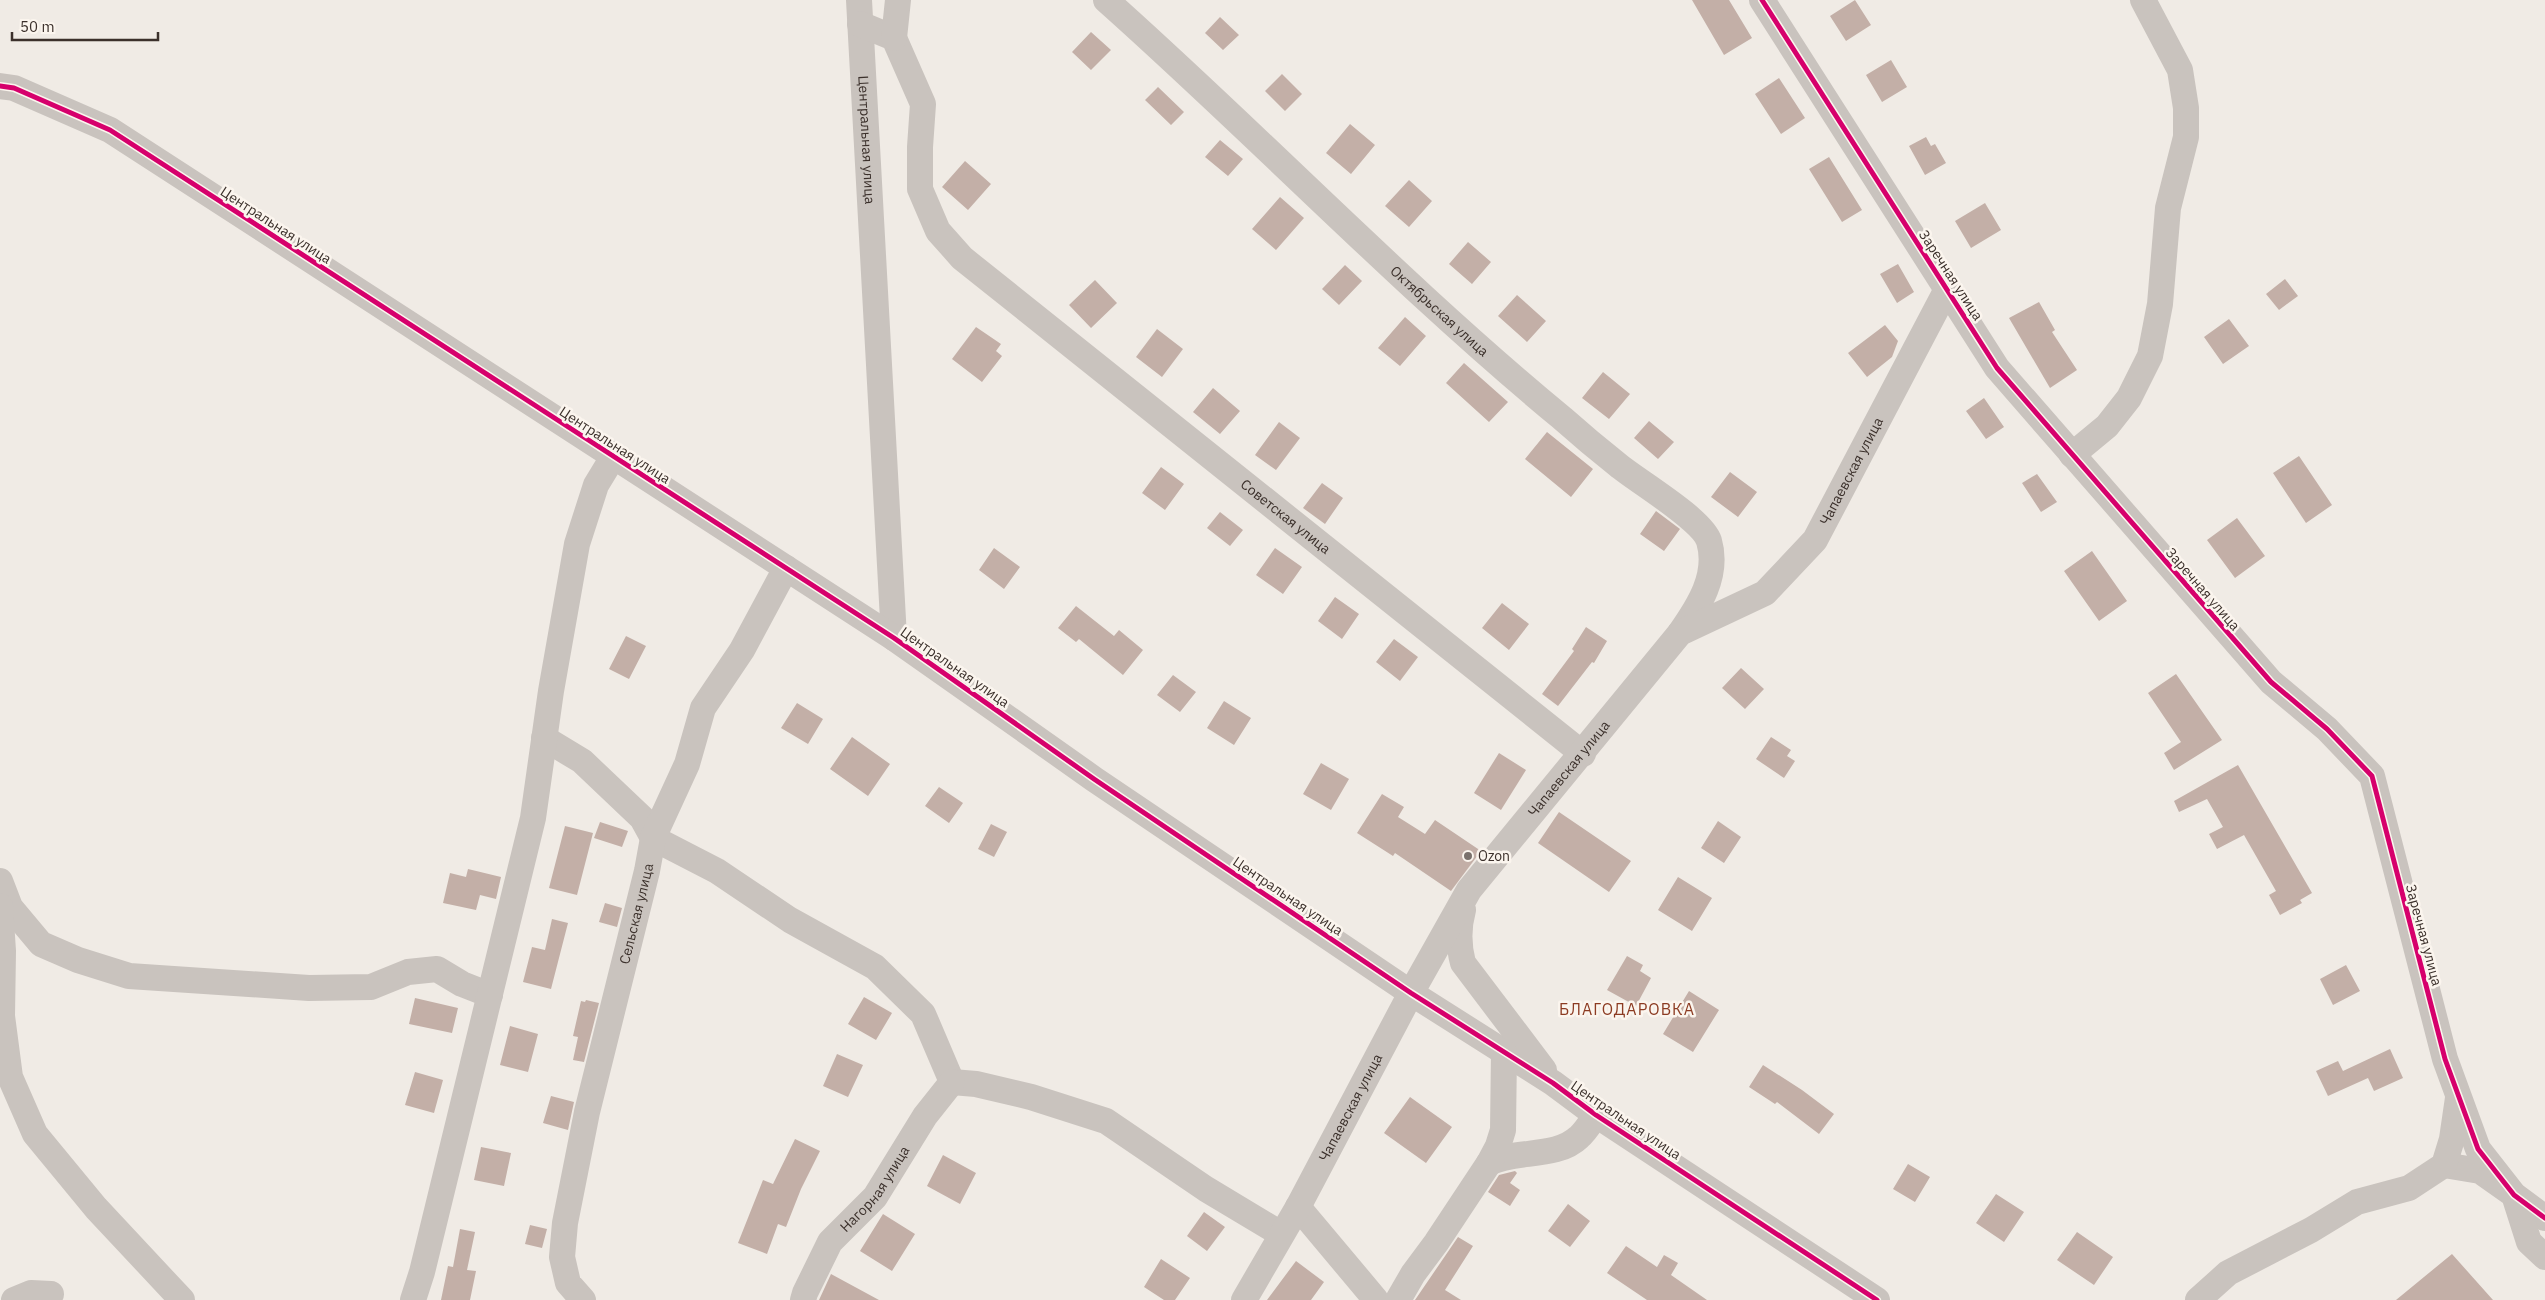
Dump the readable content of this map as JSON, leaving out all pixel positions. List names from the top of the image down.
{
  "streets": {
    "street": [
      "Центральная улица",
      "Заречная улица",
      "Октябрьская улица",
      "Чапаевская улица",
      "Советская улица",
      "Сельская улица",
      "Нагорная улица"
    ]
  },
  "crossings": [
    ["Центральная улица", "Чапаевская улица"],
    ["Центральная улица", "Сельская улица"],
    ["Заречная улица", "Чапаевская улица"],
    ["Октябрьская улица", "Чапаевская улица"],
    ["Чапаевская улица", "Советская улица"]
  ],
  "districts": ["БЛАГОДАРОВКА"],
  "places": ["Ozon"],
  "scale_bar": "50 m"
}
